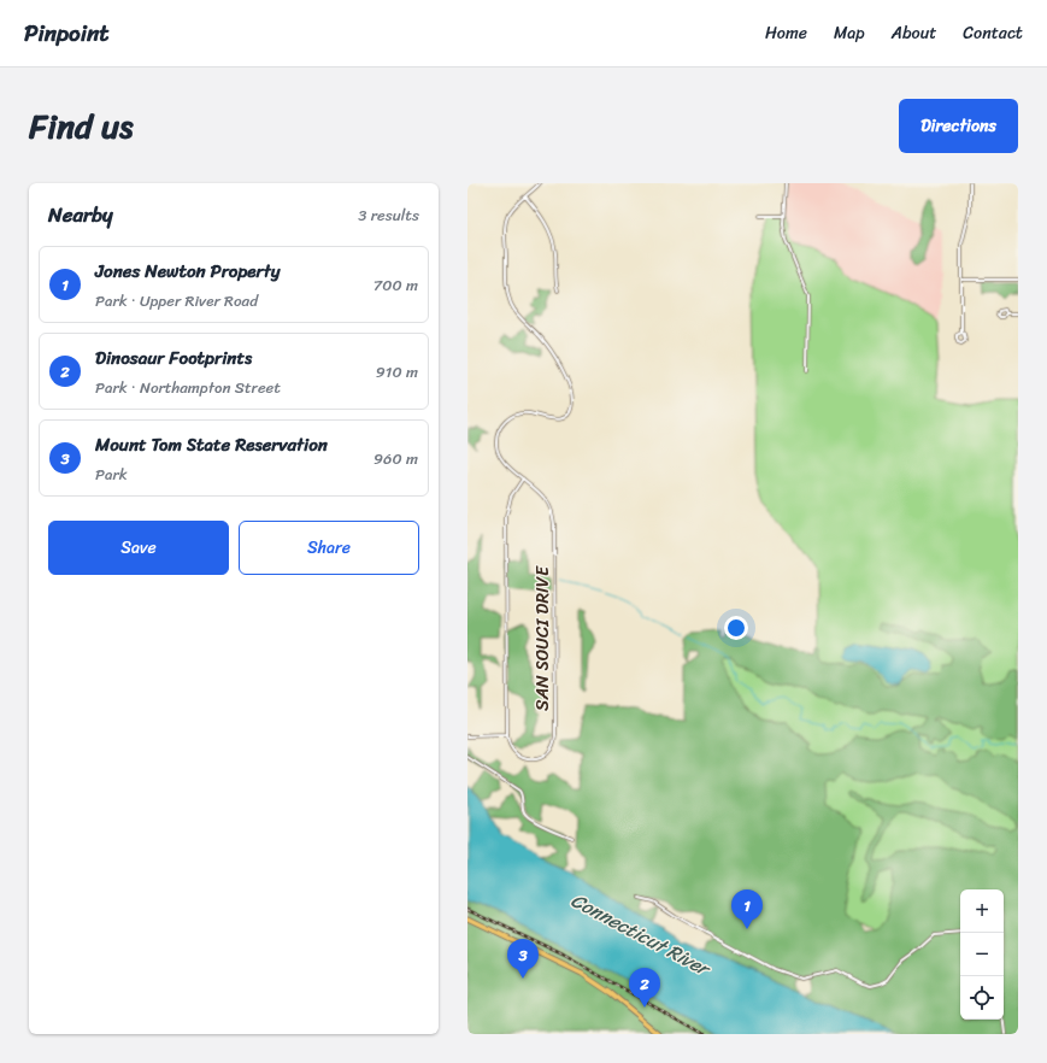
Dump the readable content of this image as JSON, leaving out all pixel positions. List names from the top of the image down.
{
  "streets": {
    "street": ["SAN SOUCI DRIVE"]
  },
  "water": ["Connecticut River"],
  "page": {
    "header": "Pinpoint",
    "nav": [
      "Home",
      "Map",
      "About",
      "Contact"
    ],
    "title": "Find us",
    "buttons": [
      "Directions",
      ["Save", "Share"]
    ],
    "heading": ["Nearby", "3 results"],
    "list": [
      {
        "mark": "1",
        "name": "Jones Newton Property",
        "note": "Park · Upper River Road",
        "value": "700 m"
      },
      {
        "mark": "2",
        "name": "Dinosaur Footprints",
        "note": "Park · Northampton Street",
        "value": "910 m"
      },
      {
        "mark": "3",
        "name": "Mount Tom State Reservation",
        "note": "Park",
        "value": "960 m"
      }
    ],
    "map_buttons": ["+", "−"],
    "pins": ["1", "3", "2"]
  }
}
